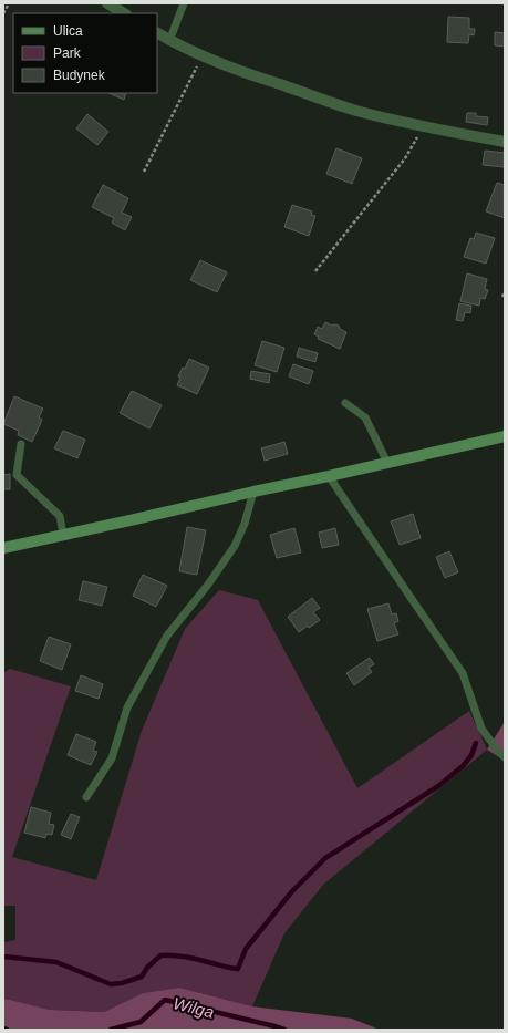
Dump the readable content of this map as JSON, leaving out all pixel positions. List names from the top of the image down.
{
  "water": ["Wilga"],
  "legend": ["Ulica", "Park", "Budynek"]
}
